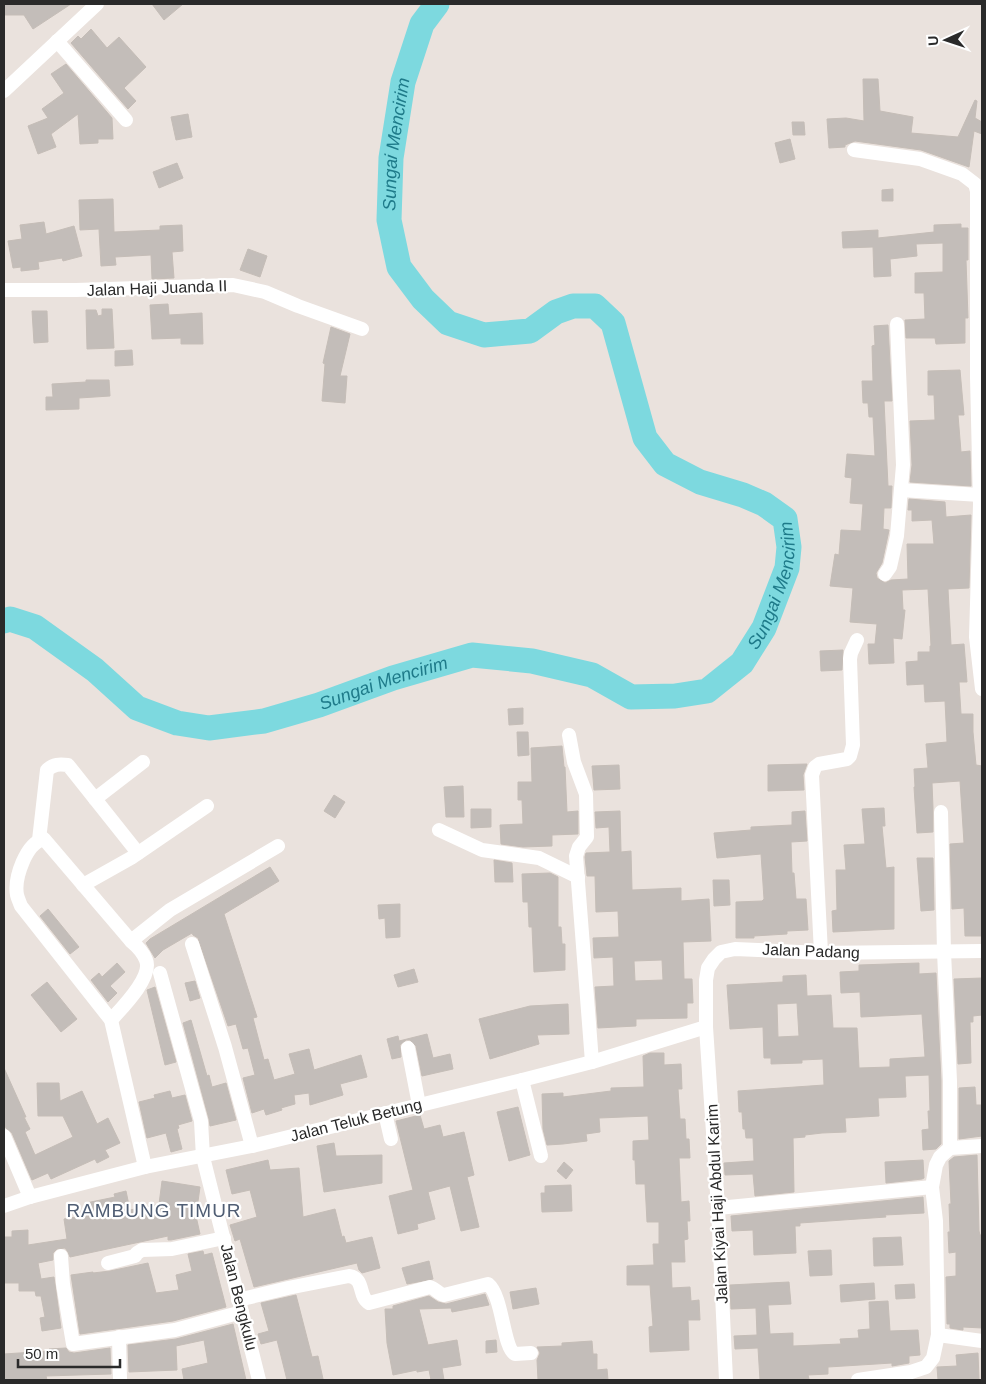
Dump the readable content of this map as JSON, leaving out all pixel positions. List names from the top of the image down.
{
  "streets": {
    "street": [
      "Jalan Haji Juanda II",
      "Jalan Padang",
      "Jalan Teluk Betung",
      "Jalan Kiyai Haji Abdul Karim",
      "Jalan Bengkulu"
    ]
  },
  "crossings": [
    ["Jalan Padang", "Jalan Teluk Betung"],
    ["Jalan Padang", "Jalan Kiyai Haji Abdul Karim"],
    ["Jalan Teluk Betung", "Jalan Kiyai Haji Abdul Karim"],
    ["Jalan Teluk Betung", "Jalan Bengkulu"]
  ],
  "districts": ["RAMBUNG TIMUR"],
  "water": ["Sungai Mencirim"],
  "scale_bar": "50 m",
  "north": "left"
}
